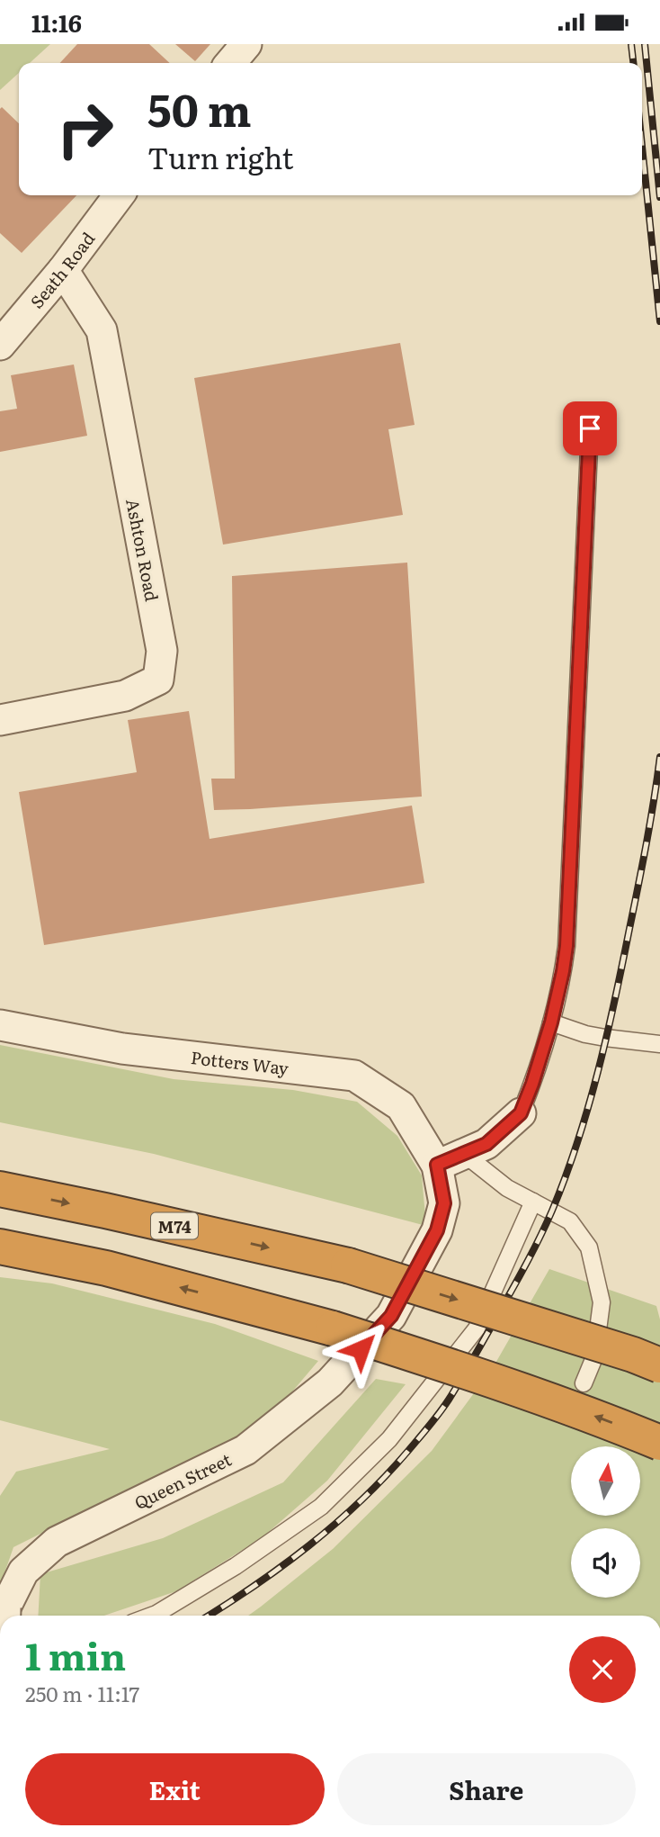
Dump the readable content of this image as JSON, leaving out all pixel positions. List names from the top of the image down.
{
  "streets": {
    "highway": ["M74"],
    "street": [
      "Seath Road",
      "Ashton Road",
      "Potters Way",
      "Queen Street"
    ]
  },
  "crossings": [
    ["Seath Road", "Ashton Road"],
    ["Potters Way", "Queen Street"]
  ],
  "north": "top",
  "page": {
    "status": "11:16",
    "turn": ["50 m", "Turn right"],
    "heading": ["1 min", "250 m · 11:17"],
    "buttons": ["Exit", "Share"]
  }
}
